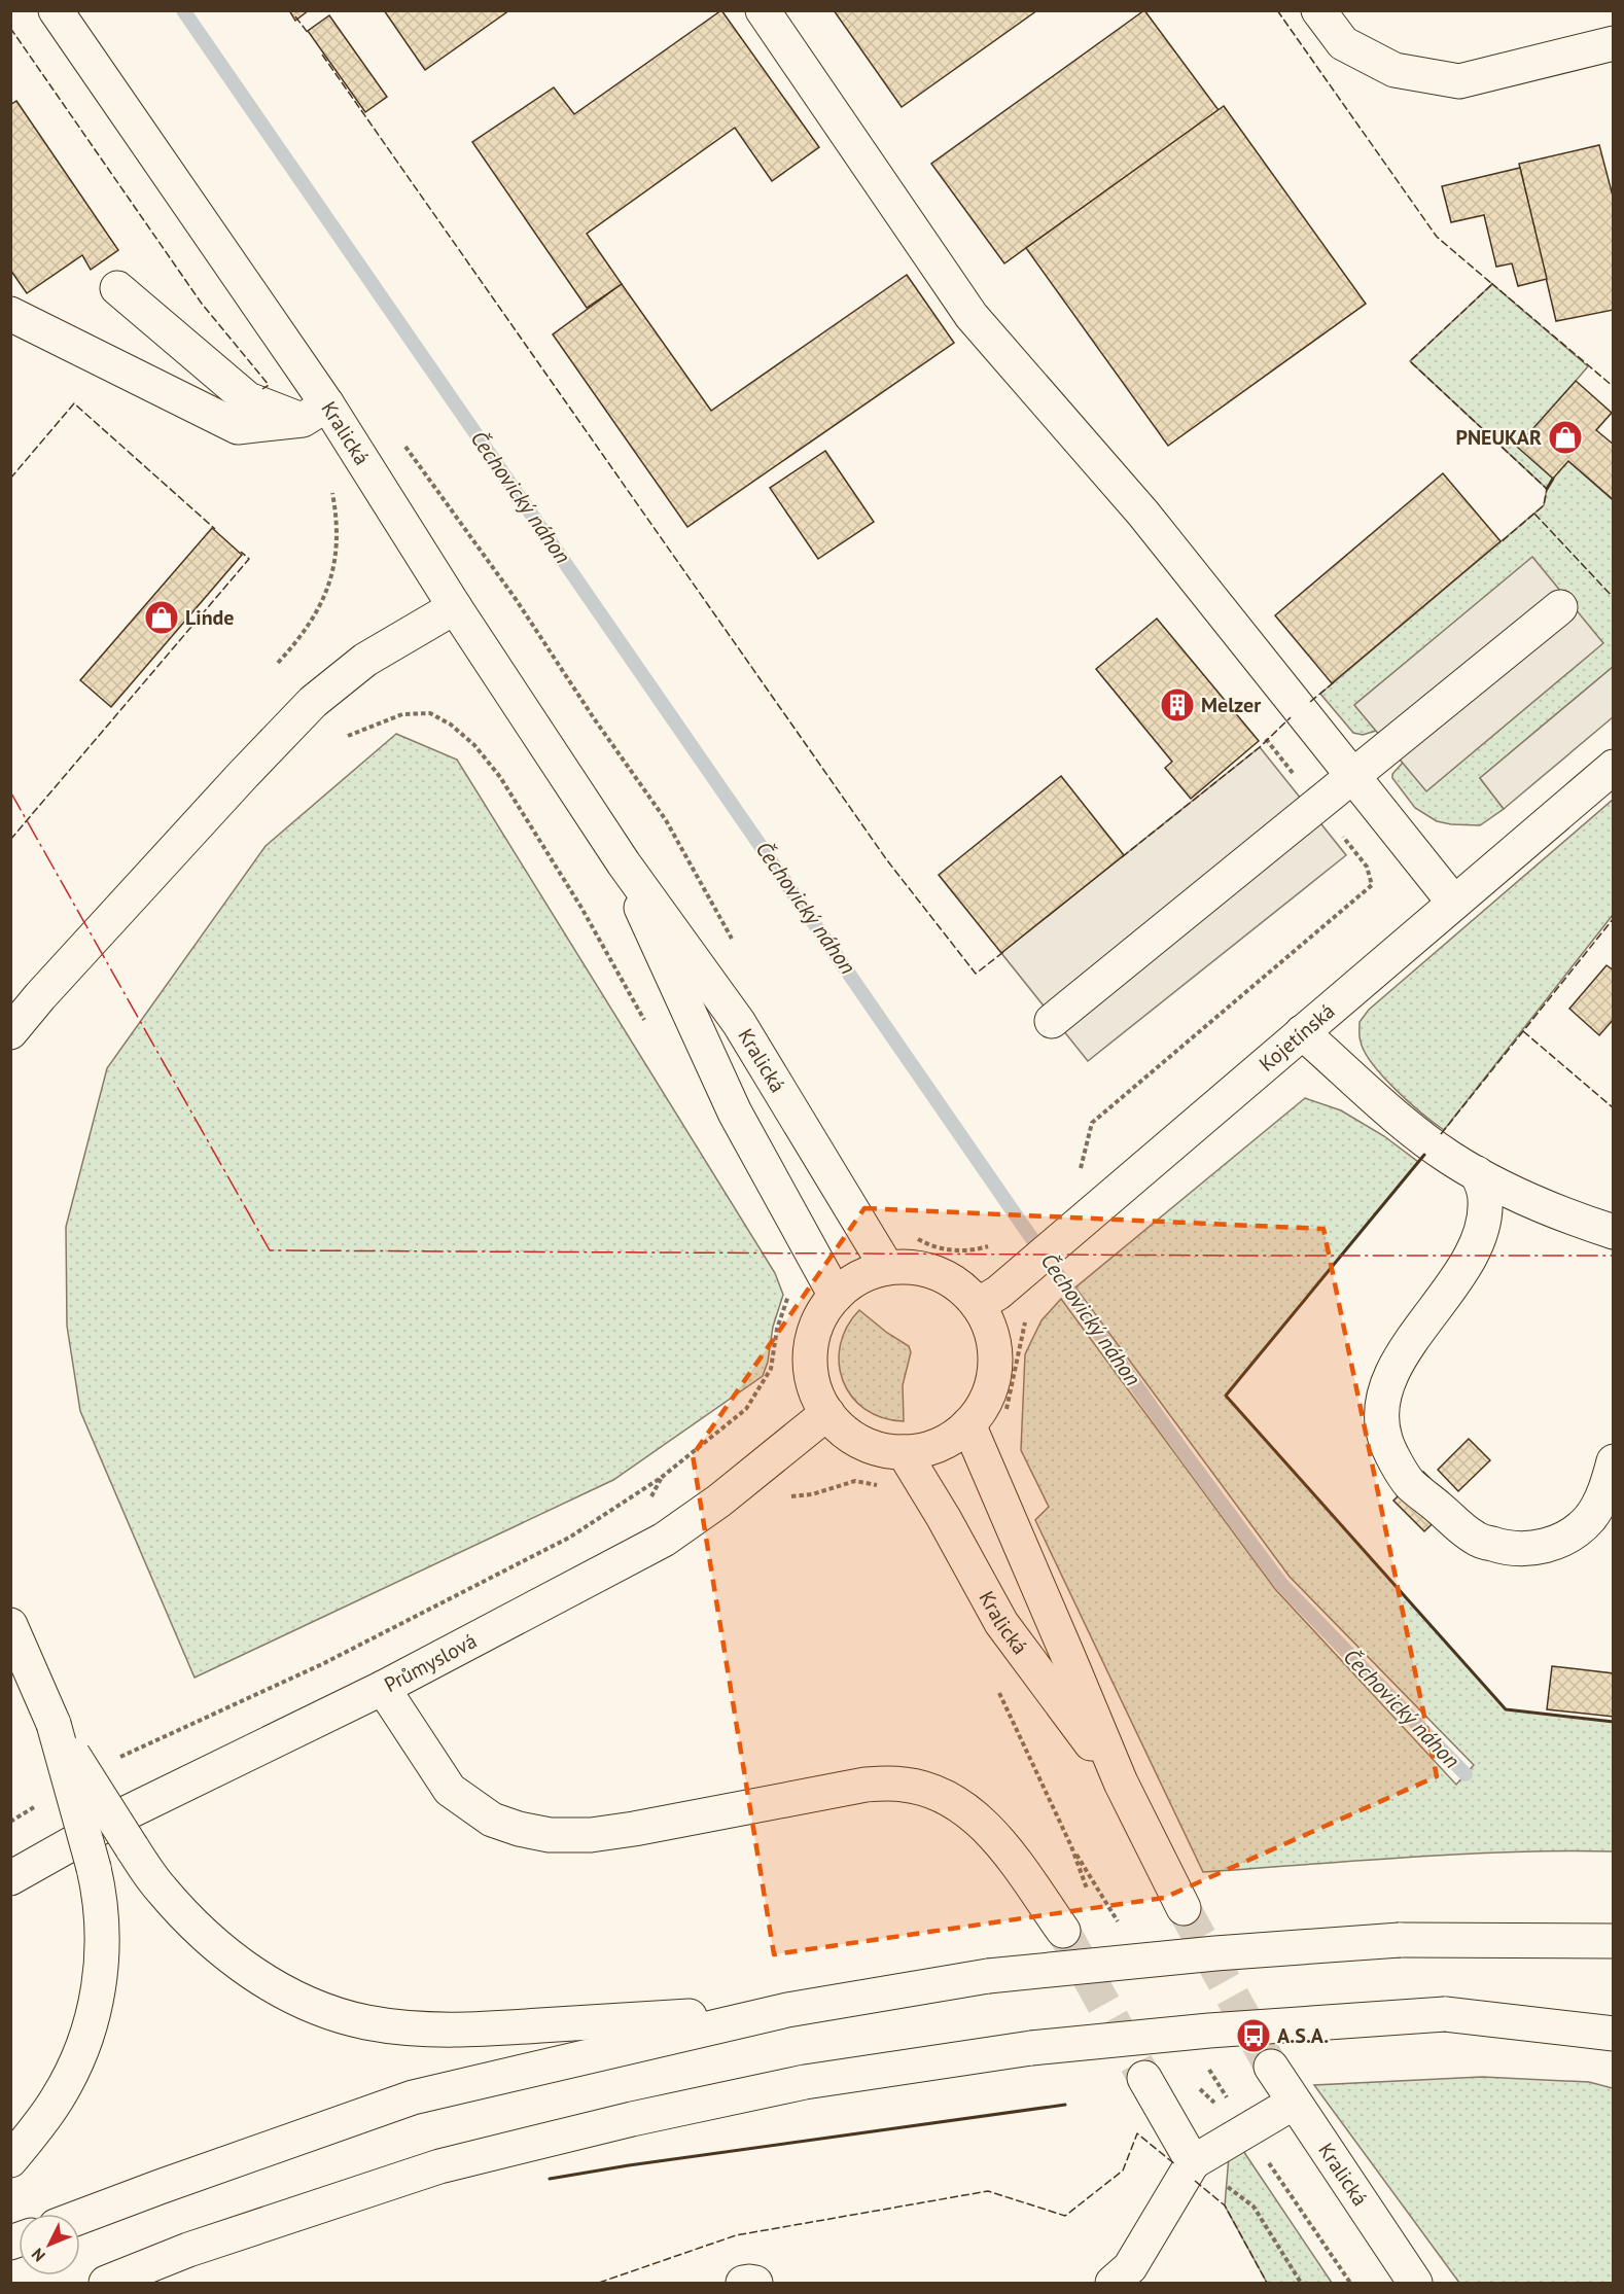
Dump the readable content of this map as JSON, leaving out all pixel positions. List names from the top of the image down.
{
  "streets": {
    "main road": ["Kralická", "Kojetínská", "Průmyslová"]
  },
  "crossings": [
    ["Kralická", "Kojetínská"],
    ["Kralická", "Průmyslová"],
    ["Kojetínská", "Průmyslová"]
  ],
  "water": ["Čechovický náhon"],
  "places": {
    "shop": ["PNEUKAR", "Linde"],
    "building": ["Melzer"],
    "bus stop": ["A.S.A."]
  },
  "north": "bottom left"
}
